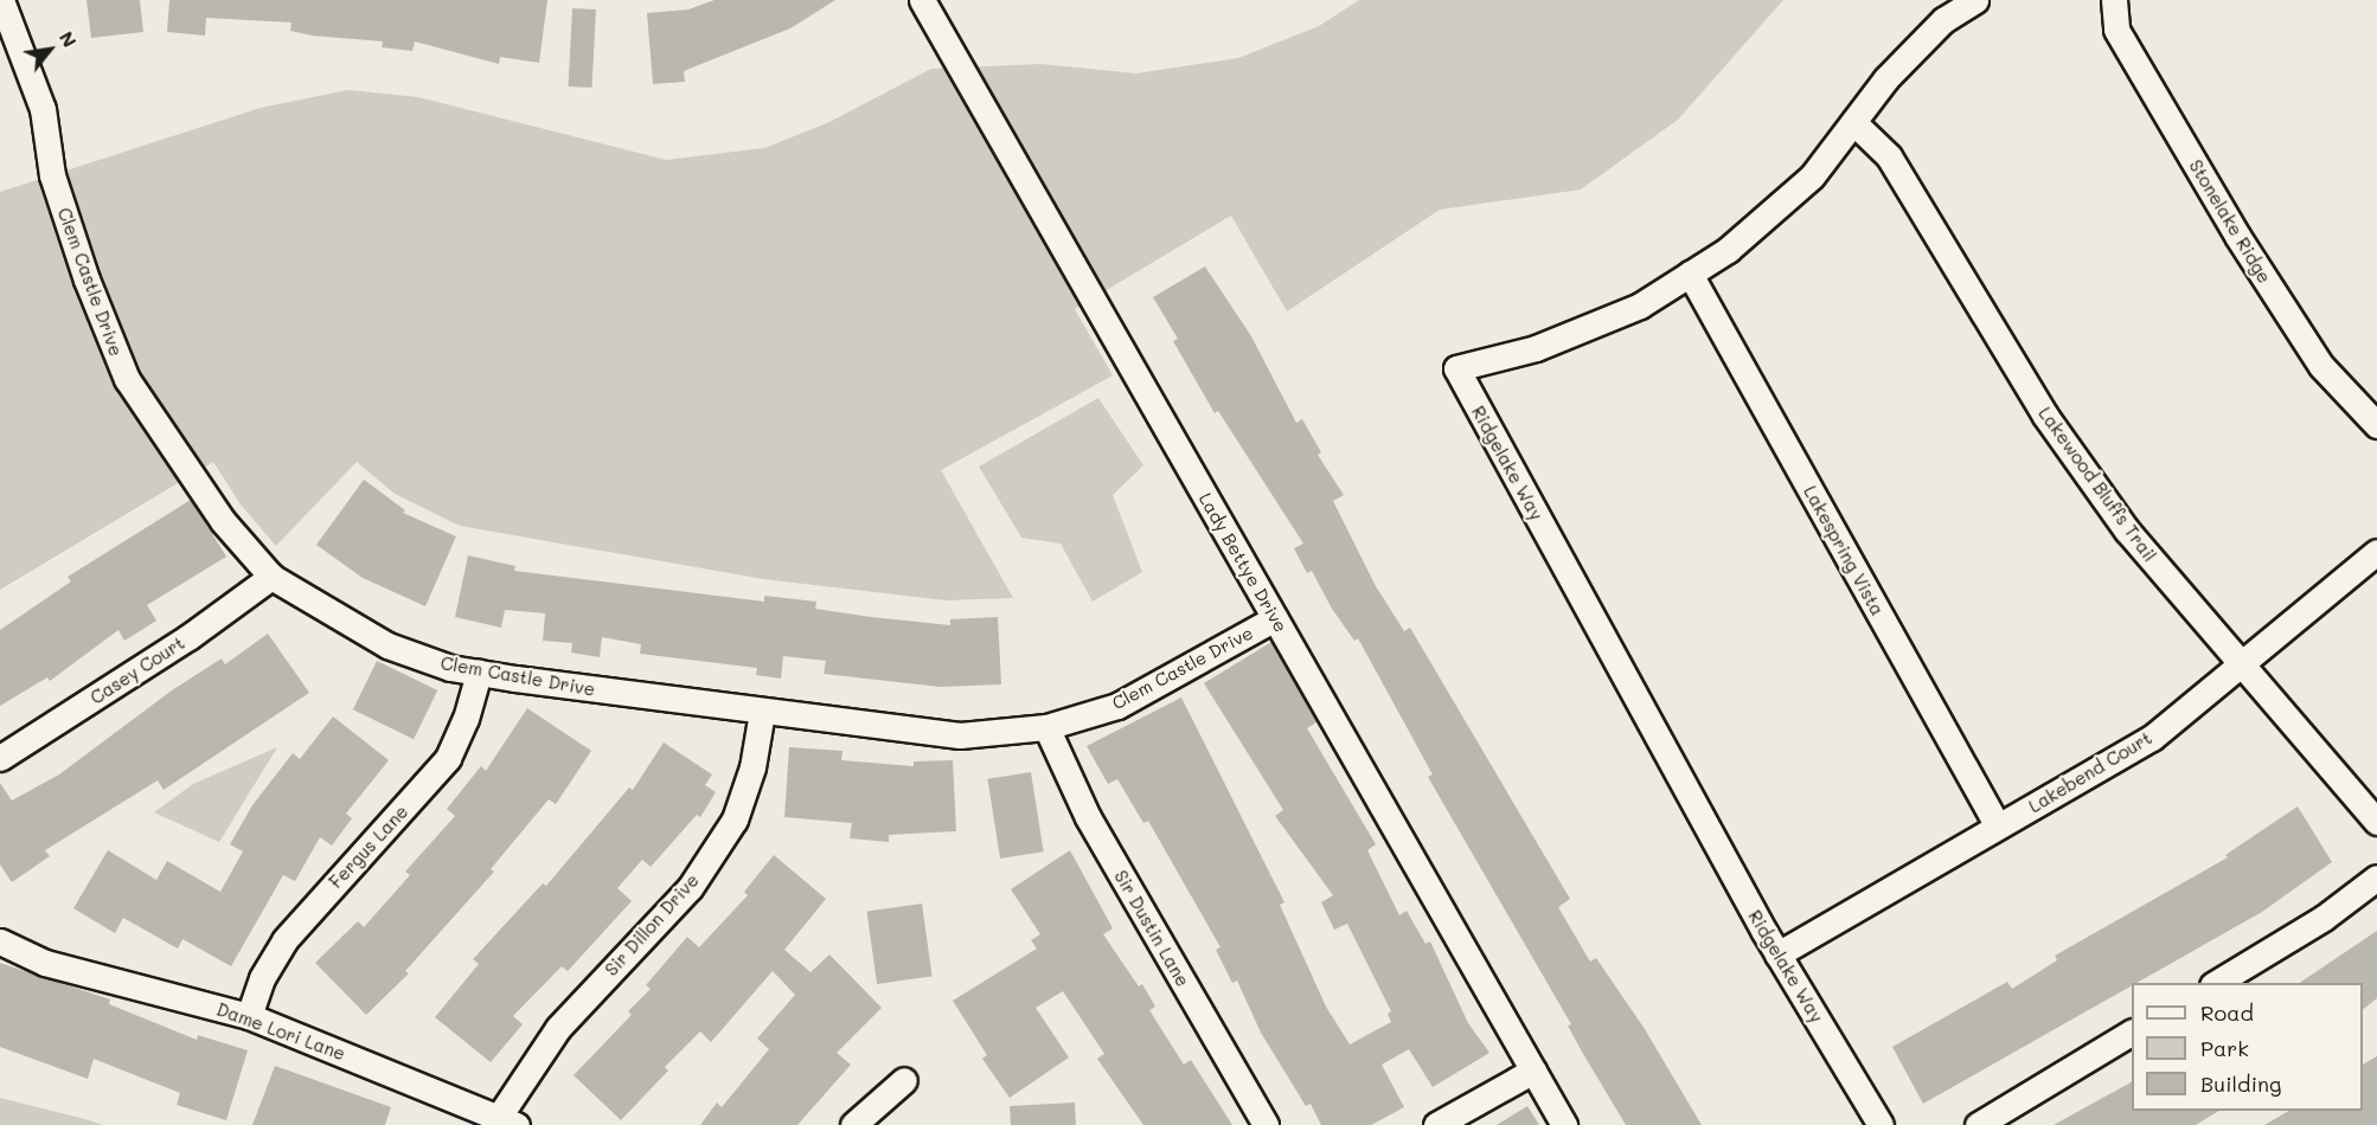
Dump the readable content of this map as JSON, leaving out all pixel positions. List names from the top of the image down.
{
  "streets": {
    "street": [
      "Stonelake Ridge",
      "Clem Castle Drive",
      "Ridgelake Way",
      "Lakewood Bluffs Trail",
      "Lakespring Vista",
      "Lady Bettye Drive",
      "Casey Court",
      "Lakebend Court",
      "Fergus Lane",
      "Sir Dillon Drive",
      "Sir Dustin Lane",
      "Dame Lori Lane"
    ]
  },
  "crossings": [
    ["Clem Castle Drive", "Lady Bettye Drive"],
    ["Clem Castle Drive", "Casey Court"],
    ["Clem Castle Drive", "Fergus Lane"],
    ["Clem Castle Drive", "Sir Dillon Drive"],
    ["Clem Castle Drive", "Sir Dustin Lane"],
    ["Ridgelake Way", "Lakewood Bluffs Trail"],
    ["Ridgelake Way", "Lakespring Vista"],
    ["Ridgelake Way", "Lakebend Court"],
    ["Lakewood Bluffs Trail", "Lakebend Court"],
    ["Lakespring Vista", "Lakebend Court"],
    ["Fergus Lane", "Dame Lori Lane"],
    ["Sir Dillon Drive", "Dame Lori Lane"]
  ],
  "legend": ["Road", "Park", "Building"],
  "north": "top right"
}
